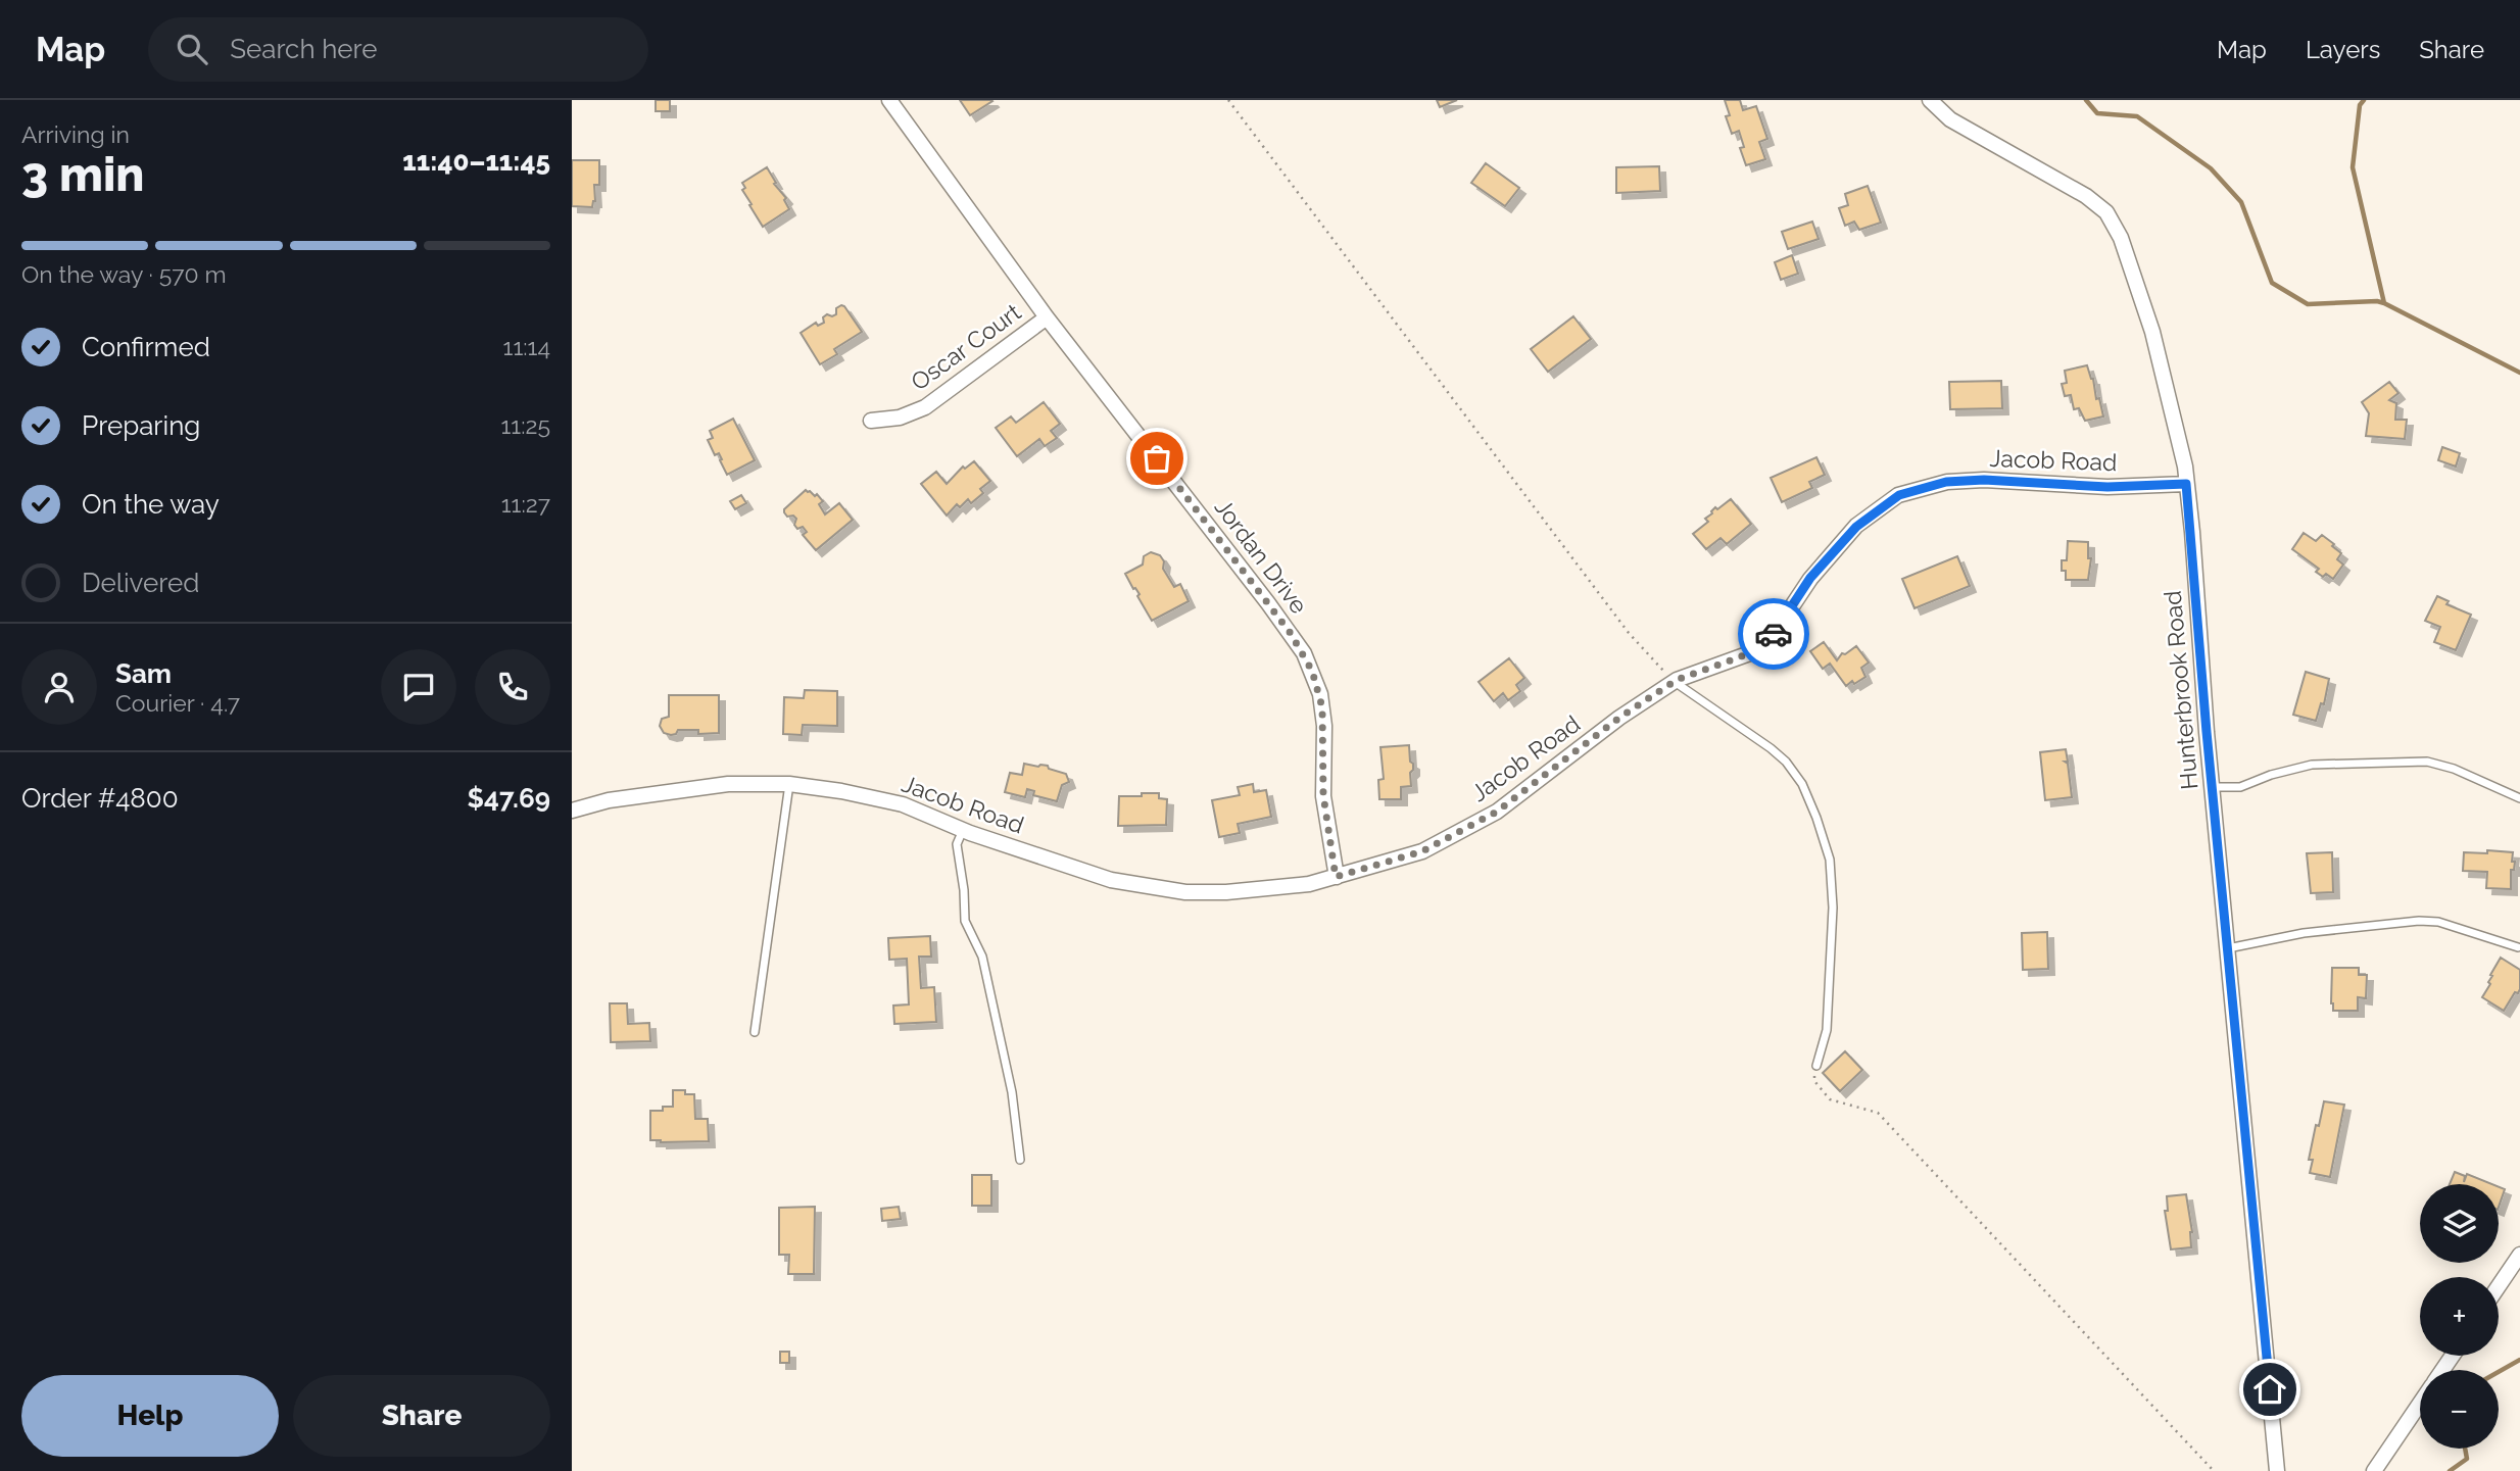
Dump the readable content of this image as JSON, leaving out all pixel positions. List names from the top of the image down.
{
  "streets": {
    "street": [
      "Oscar Court",
      "Jacob Road",
      "Jordan Drive",
      "Hunterbrook Road"
    ]
  },
  "crossings": [
    ["Oscar Court", "Jordan Drive"],
    ["Jacob Road", "Jordan Drive"],
    ["Jacob Road", "Hunterbrook Road"]
  ],
  "page": {
    "header": "Map",
    "search": "Search here",
    "nav": ["Map", "Layers", "Share"],
    "heading": ["3 min", "Arriving in", "11:40–11:45"],
    "panel": [
      "Sam",
      "Courier · 4.7",
      "Order #4800",
      "$47.69"
    ],
    "bar": "On the way · 570 m",
    "list": [
      ["Confirmed", "11:14"],
      ["Preparing", "11:25"],
      ["On the way", "11:27"],
      "Delivered"
    ],
    "map_buttons": ["+", "−"],
    "buttons": ["Help", "Share"]
  }
}
